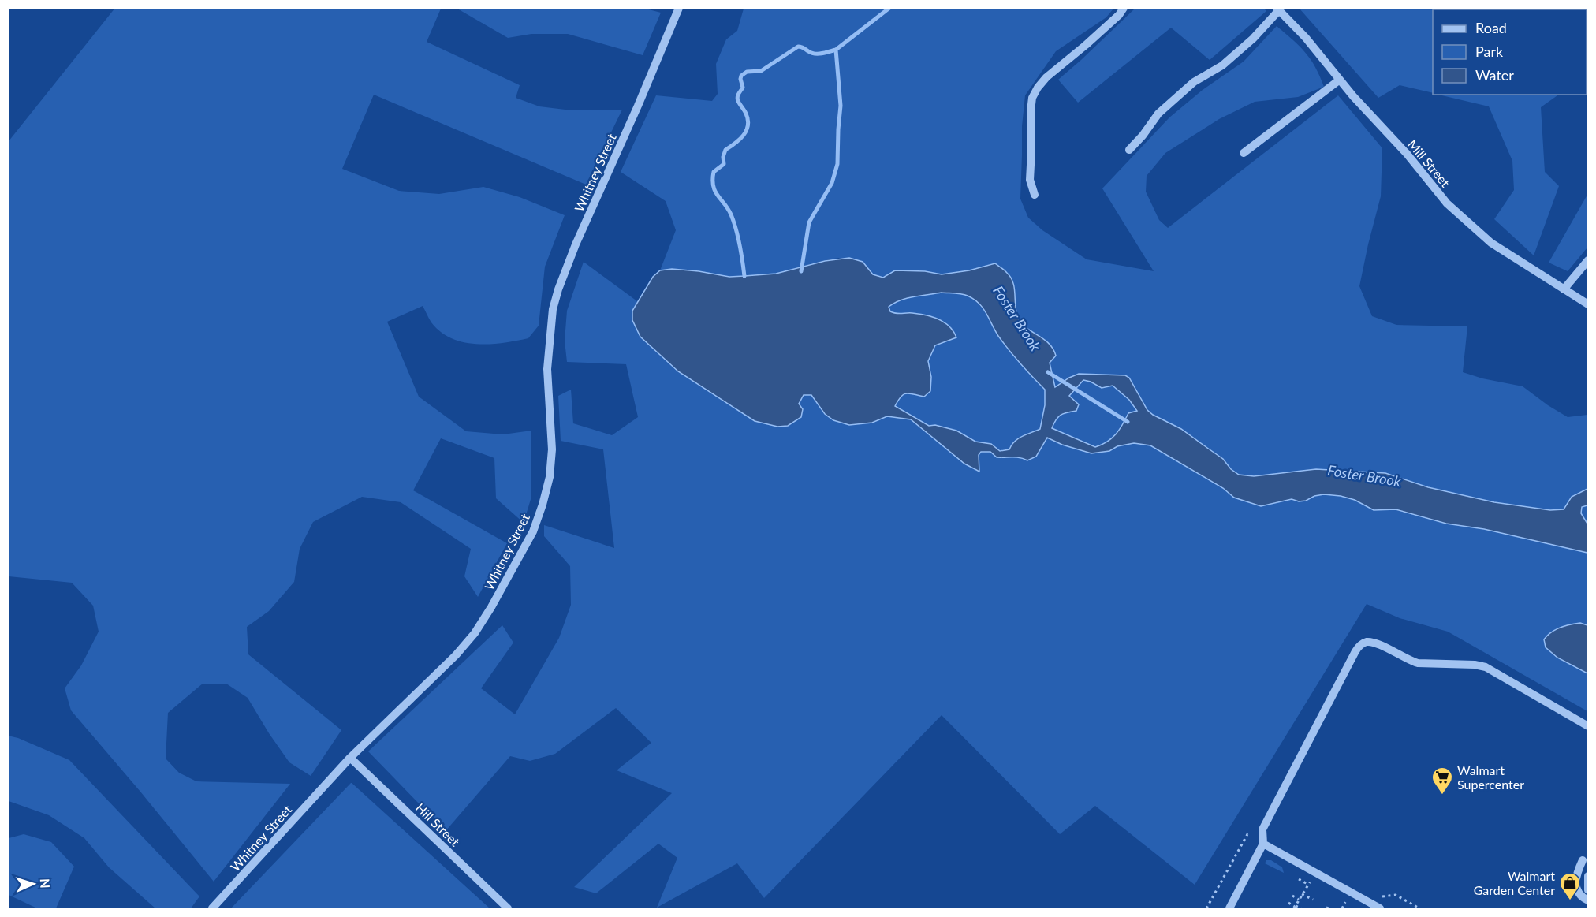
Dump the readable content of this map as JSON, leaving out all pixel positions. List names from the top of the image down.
{
  "streets": {
    "street": ["Mill Street", "Whitney Street", "Hill Street"]
  },
  "crossings": [
    ["Whitney Street", "Hill Street"]
  ],
  "water": ["Foster Brook"],
  "places": {
    "supermarket": ["Walmart Supercenter"],
    "shop": ["Walmart Garden Center"]
  },
  "legend": ["Road", "Park", "Water"],
  "north": "right"
}
